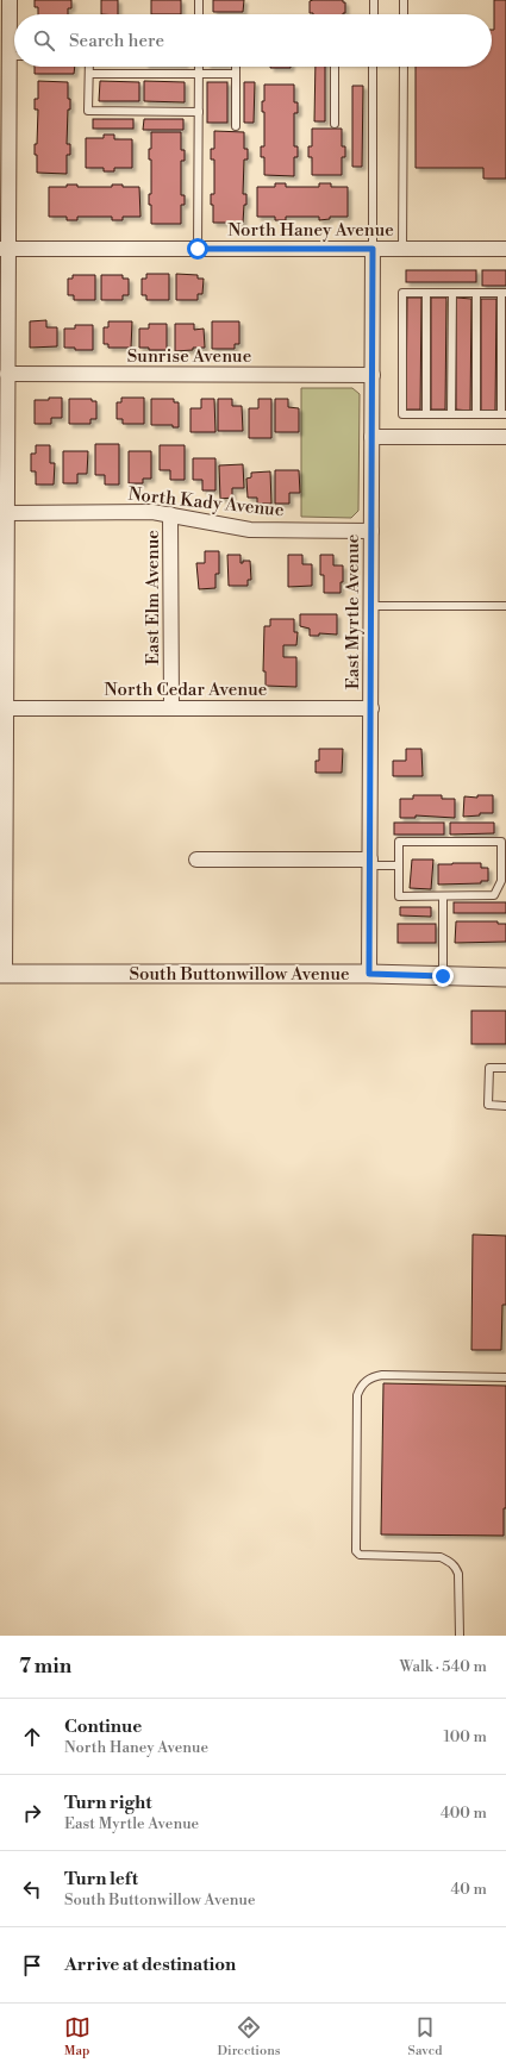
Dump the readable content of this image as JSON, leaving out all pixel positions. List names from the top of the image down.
{
  "streets": {
    "street": [
      "North Haney Avenue",
      "Sunrise Avenue",
      "North Kady Avenue",
      "East Elm Avenue",
      "East Myrtle Avenue",
      "North Cedar Avenue",
      "South Buttonwillow Avenue"
    ]
  },
  "crossings": [
    ["North Haney Avenue", "East Myrtle Avenue"],
    ["Sunrise Avenue", "East Myrtle Avenue"],
    ["North Kady Avenue", "East Elm Avenue"],
    ["North Kady Avenue", "East Myrtle Avenue"],
    ["East Elm Avenue", "North Cedar Avenue"],
    ["East Myrtle Avenue", "North Cedar Avenue"],
    ["East Myrtle Avenue", "South Buttonwillow Avenue"]
  ],
  "page": {
    "search": "Search here",
    "heading": ["7 min", "Walk · 540 m"],
    "list": [
      ["Continue", "North Haney Avenue", "100 m"],
      ["Turn right", "East Myrtle Avenue", "400 m"],
      ["Turn left", "South Buttonwillow Avenue", "40 m"],
      "Arrive at destination"
    ],
    "nav": ["Map", "Directions", "Saved"]
  }
}
